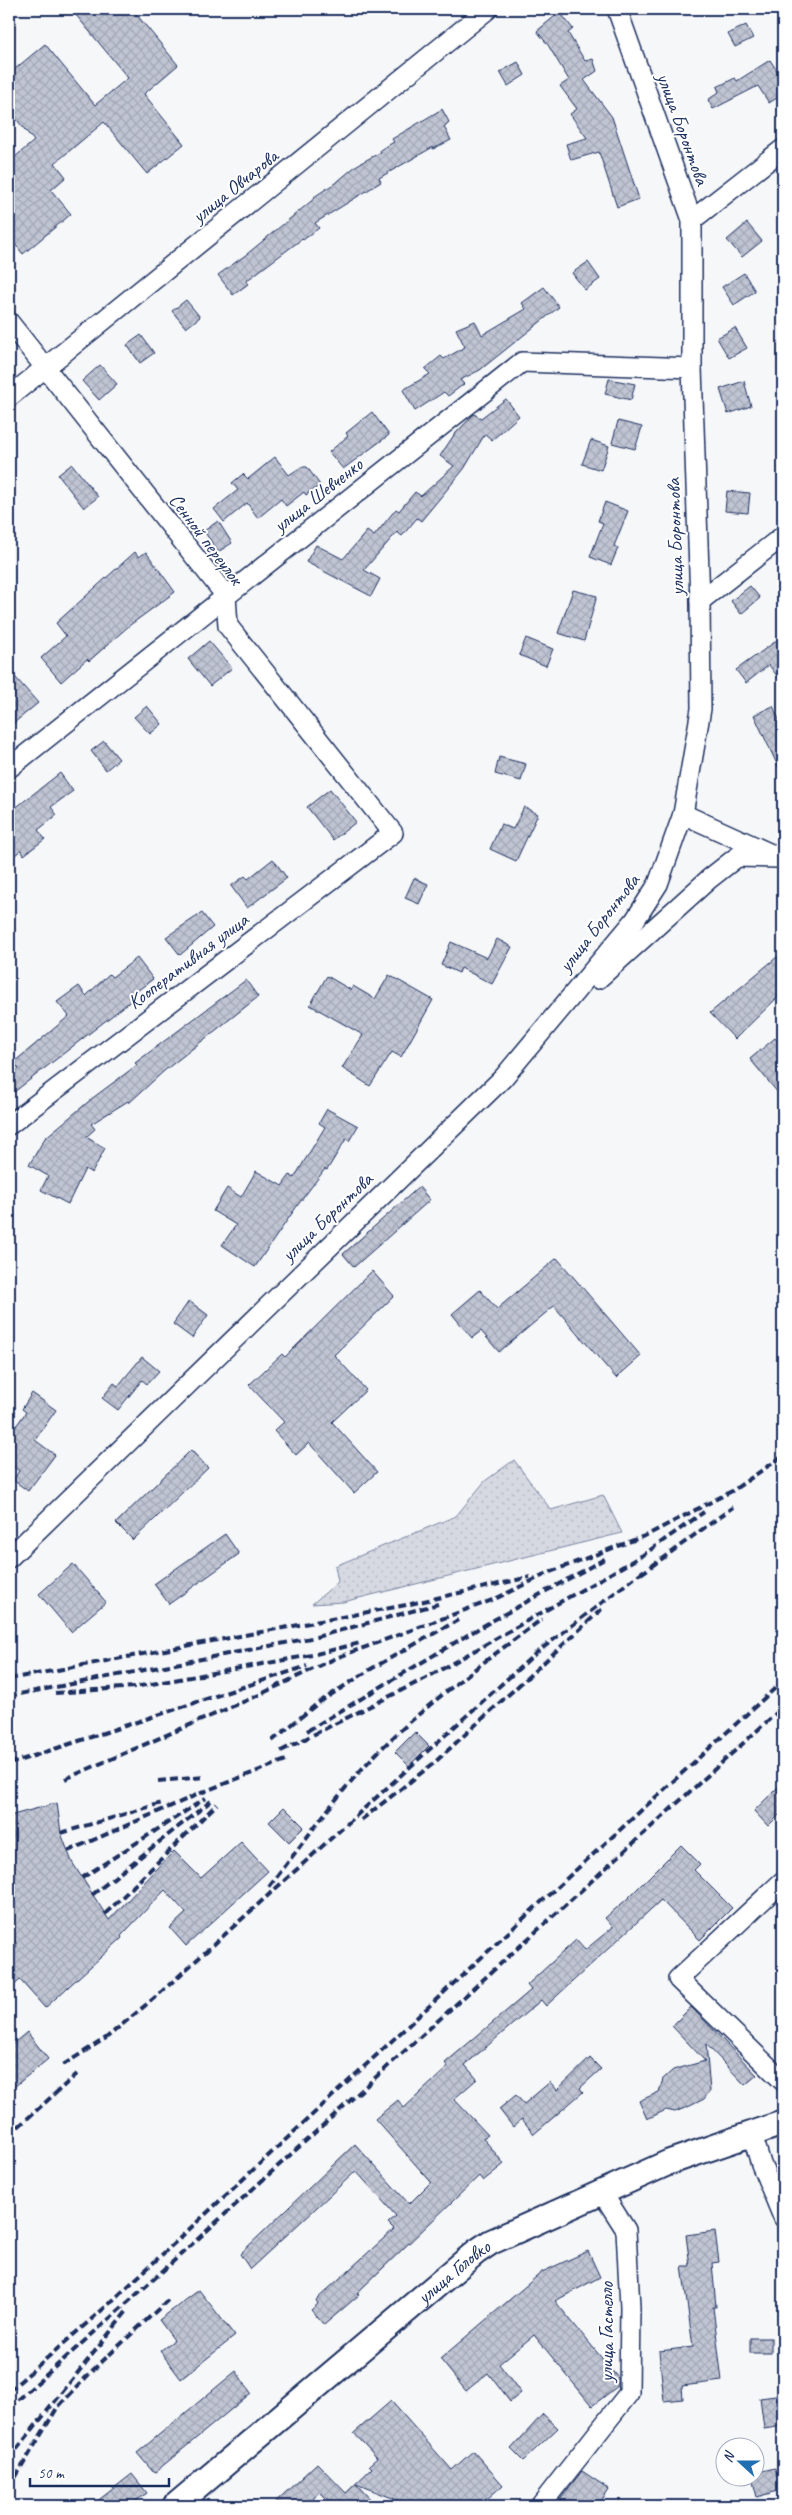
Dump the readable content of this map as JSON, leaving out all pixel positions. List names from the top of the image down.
{
  "streets": {
    "main road": ["улица Головко"],
    "street": [
      "улица Боронтова",
      "улица Овчарова",
      "улица Шевченко",
      "Сенной переулок",
      "Кооперативная улица",
      "улица Гастелло"
    ]
  },
  "crossings": [
    ["улица Боронтова", "улица Шевченко"],
    ["улица Овчарова", "Сенной переулок"],
    ["улица Шевченко", "Сенной переулок"],
    ["Сенной переулок", "Кооперативная улица"],
    ["улица Головко", "улица Гастелло"]
  ],
  "scale_bar": "50 m",
  "north": "left"
}
